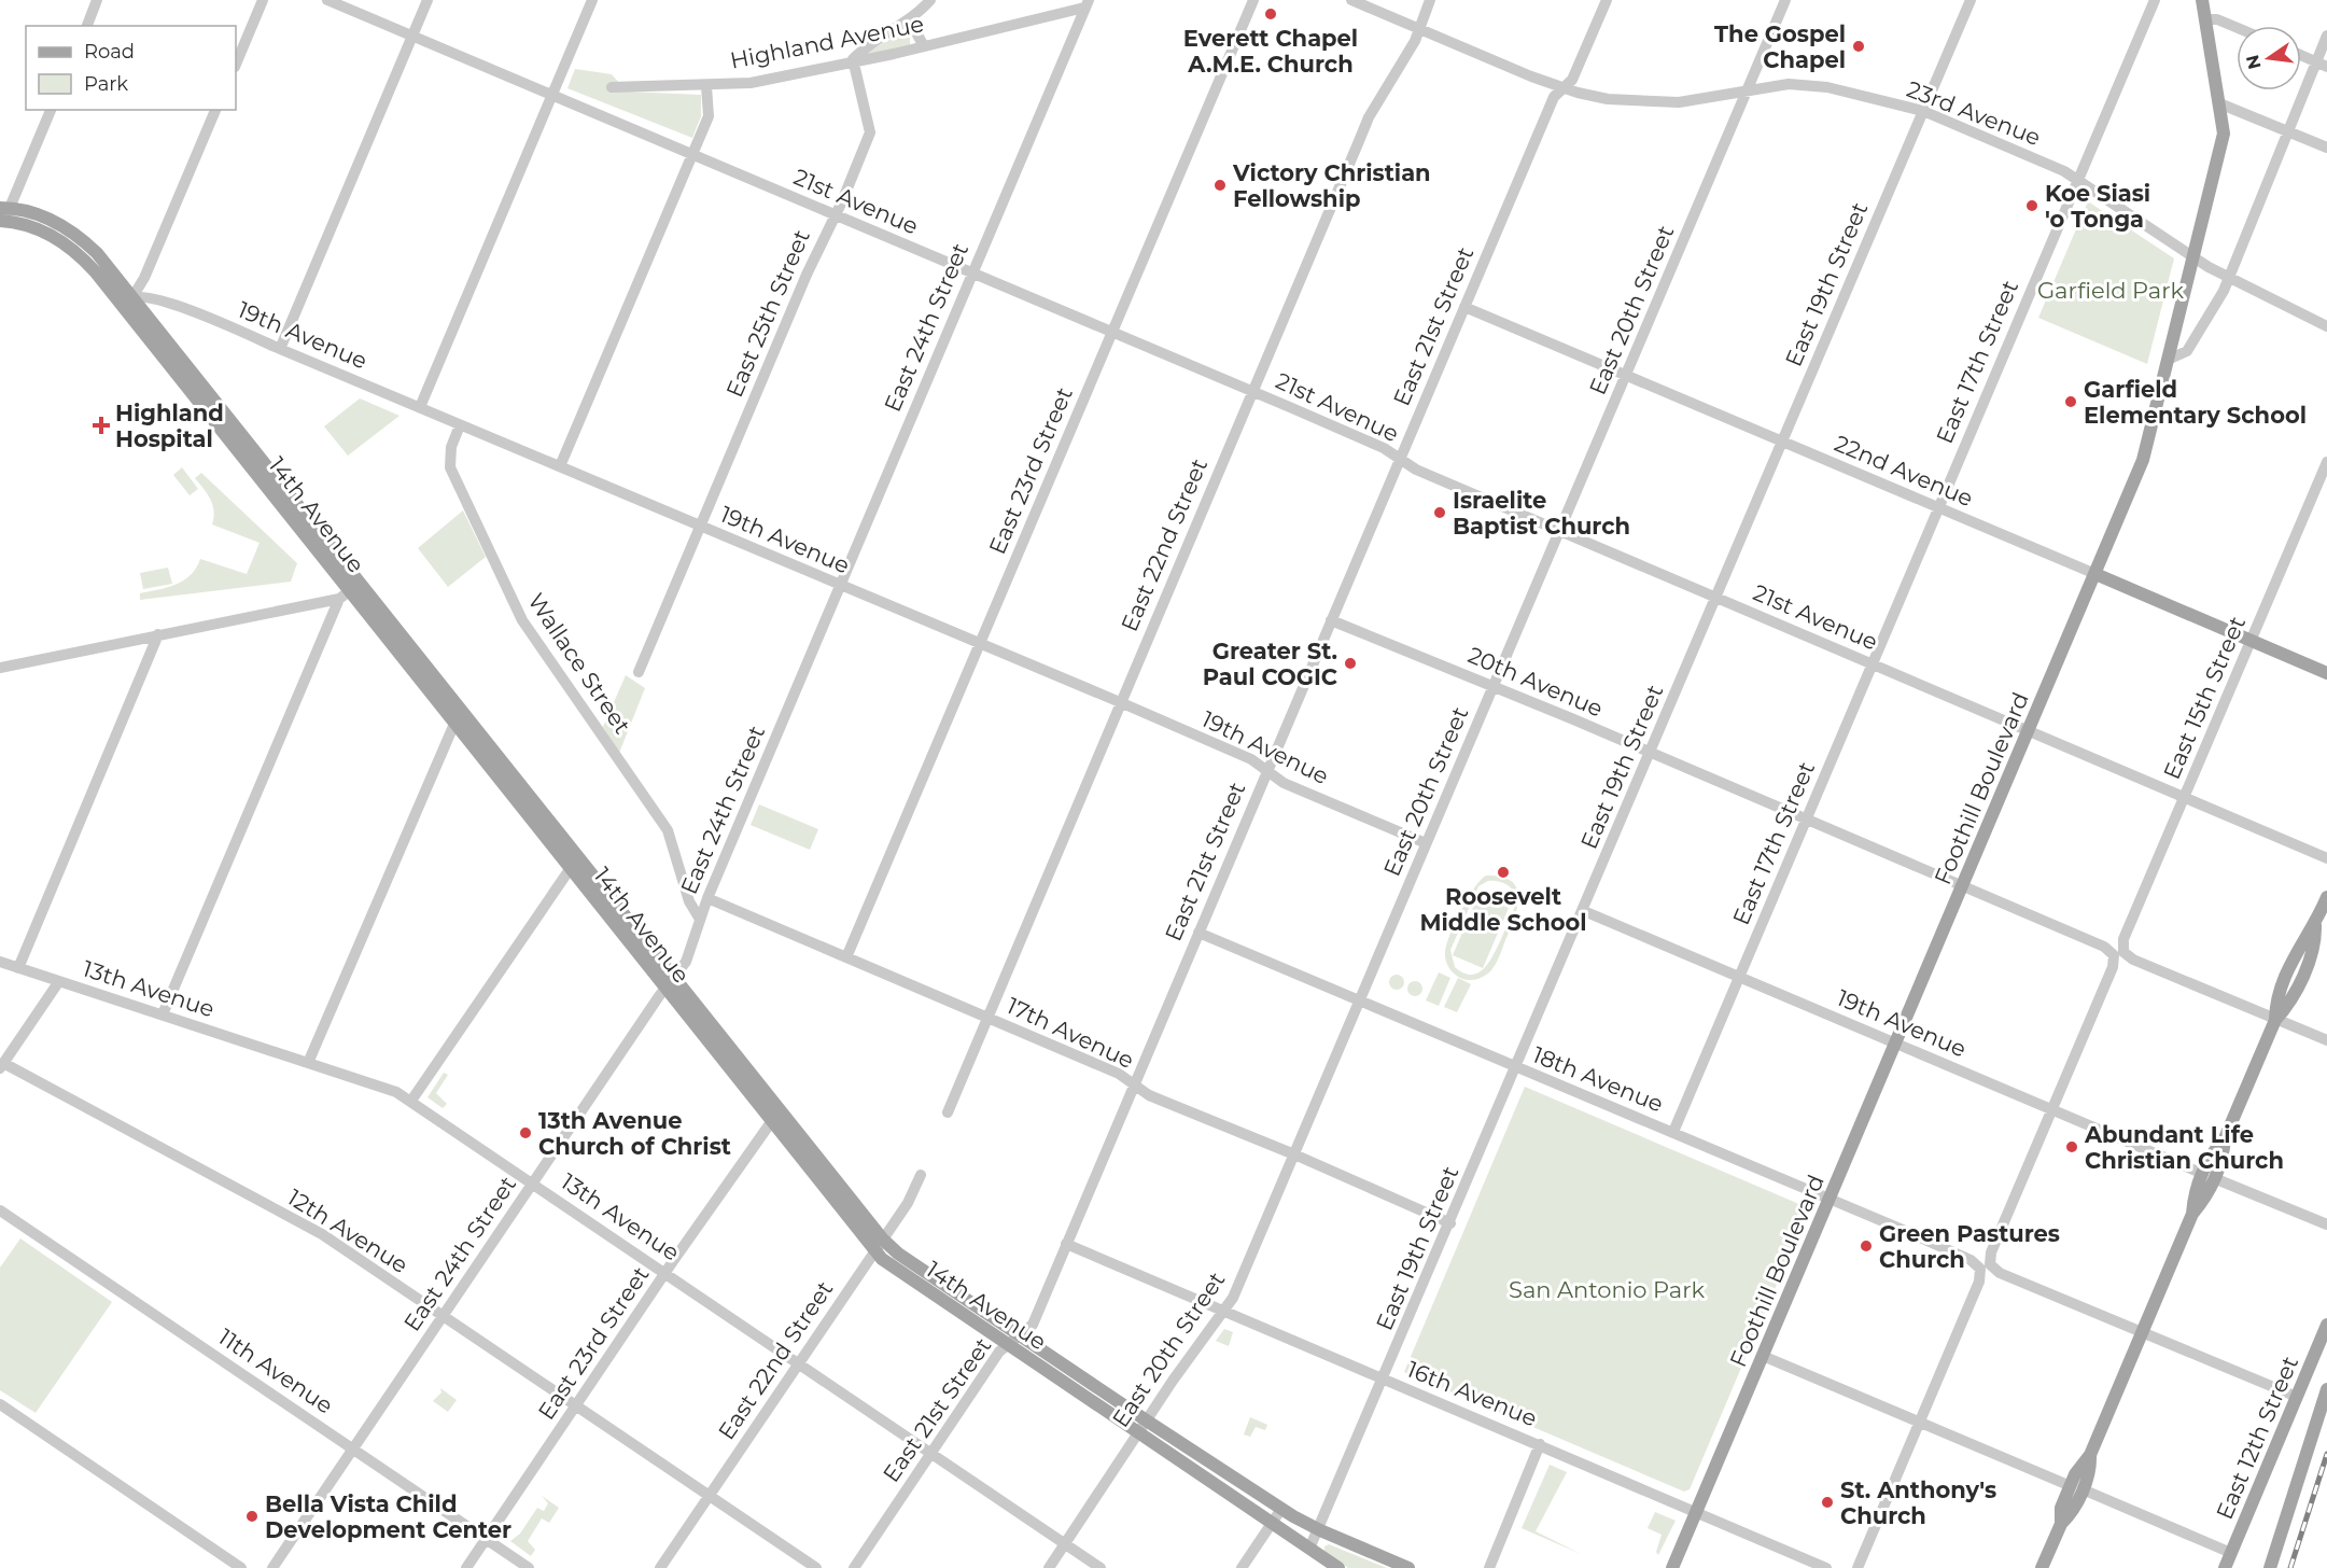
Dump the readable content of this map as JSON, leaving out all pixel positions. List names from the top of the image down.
{
  "streets": {
    "main road": [
      "22nd Avenue",
      "14th Avenue",
      "Foothill Boulevard",
      "East 12th Street"
    ],
    "street": [
      "Highland Avenue",
      "23rd Avenue",
      "21st Avenue",
      "East 19th Street",
      "East 20th Street",
      "East 25th Street",
      "East 21st Street",
      "East 24th Street",
      "19th Avenue",
      "East 17th Street",
      "East 23rd Street",
      "East 22nd Street",
      "Wallace Street",
      "20th Avenue",
      "East 15th Street",
      "13th Avenue",
      "17th Avenue",
      "18th Avenue",
      "12th Avenue",
      "11th Avenue",
      "16th Avenue"
    ]
  },
  "crossings": [
    ["Highland Avenue", "East 25th Street"],
    ["Highland Avenue", "East 24th Street"],
    ["23rd Avenue", "East 19th Street"],
    ["23rd Avenue", "East 20th Street"],
    ["23rd Avenue", "East 21st Street"],
    ["23rd Avenue", "East 17th Street"],
    ["23rd Avenue", "East 22nd Street"],
    ["23rd Avenue", "Foothill Boulevard"],
    ["21st Avenue", "East 19th Street"],
    ["21st Avenue", "East 20th Street"],
    ["21st Avenue", "East 25th Street"],
    ["21st Avenue", "East 21st Street"],
    ["21st Avenue", "East 24th Street"],
    ["21st Avenue", "East 17th Street"],
    ["21st Avenue", "East 23rd Street"],
    ["21st Avenue", "East 22nd Street"],
    ["21st Avenue", "East 15th Street"],
    ["21st Avenue", "Foothill Boulevard"],
    ["East 19th Street", "19th Avenue"],
    ["East 19th Street", "22nd Avenue"],
    ["East 19th Street", "14th Avenue"],
    ["East 19th Street", "20th Avenue"],
    ["East 19th Street", "17th Avenue"],
    ["East 19th Street", "18th Avenue"],
    ["East 19th Street", "16th Avenue"],
    ["East 20th Street", "19th Avenue"],
    ["East 20th Street", "22nd Avenue"],
    ["East 20th Street", "14th Avenue"],
    ["East 20th Street", "20th Avenue"],
    ["East 20th Street", "13th Avenue"],
    ["East 20th Street", "17th Avenue"],
    ["East 20th Street", "18th Avenue"],
    ["East 20th Street", "16th Avenue"],
    ["East 25th Street", "19th Avenue"],
    ["East 21st Street", "19th Avenue"],
    ["East 21st Street", "22nd Avenue"],
    ["East 21st Street", "14th Avenue"],
    ["East 21st Street", "20th Avenue"],
    ["East 21st Street", "13th Avenue"],
    ["East 21st Street", "17th Avenue"],
    ["East 21st Street", "18th Avenue"],
    ["East 21st Street", "16th Avenue"],
    ["East 24th Street", "19th Avenue"],
    ["East 24th Street", "14th Avenue"],
    ["East 24th Street", "Wallace Street"],
    ["East 24th Street", "13th Avenue"],
    ["East 24th Street", "17th Avenue"],
    ["East 24th Street", "12th Avenue"],
    ["East 24th Street", "11th Avenue"],
    ["19th Avenue", "East 17th Street"],
    ["19th Avenue", "East 23rd Street"],
    ["19th Avenue", "14th Avenue"],
    ["19th Avenue", "East 22nd Street"],
    ["19th Avenue", "Wallace Street"],
    ["19th Avenue", "East 15th Street"],
    ["19th Avenue", "Foothill Boulevard"],
    ["East 17th Street", "22nd Avenue"],
    ["East 17th Street", "20th Avenue"],
    ["East 17th Street", "18th Avenue"],
    ["East 23rd Street", "14th Avenue"],
    ["East 23rd Street", "13th Avenue"],
    ["East 23rd Street", "17th Avenue"],
    ["East 23rd Street", "12th Avenue"],
    ["East 23rd Street", "11th Avenue"],
    ["22nd Avenue", "East 15th Street"],
    ["22nd Avenue", "Foothill Boulevard"],
    ["14th Avenue", "East 22nd Street"],
    ["East 22nd Street", "13th Avenue"],
    ["East 22nd Street", "17th Avenue"],
    ["East 22nd Street", "12th Avenue"],
    ["20th Avenue", "East 15th Street"],
    ["20th Avenue", "Foothill Boulevard"],
    ["East 15th Street", "18th Avenue"],
    ["Foothill Boulevard", "18th Avenue"],
    ["Foothill Boulevard", "16th Avenue"],
    ["18th Avenue", "East 12th Street"]
  ],
  "parks": ["Garfield Park", "San Antonio Park"],
  "places": {
    "other": [
      "Everett Chapel A.M.E. Church",
      "The Gospel Chapel",
      "Victory Christian Fellowship",
      "Koe Siasi 'o Tonga",
      "Garfield Elementary School",
      "Israelite Baptist Church",
      "Greater St. Paul COGIC",
      "Roosevelt Middle School",
      "13th Avenue Church of Christ",
      "Abundant Life Christian Church",
      "Green Pastures Church",
      "St. Anthony's Church",
      "Bella Vista Child Development Center"
    ],
    "health": ["Highland Hospital"]
  },
  "legend": ["Road", "Park"],
  "north": "left"
}
